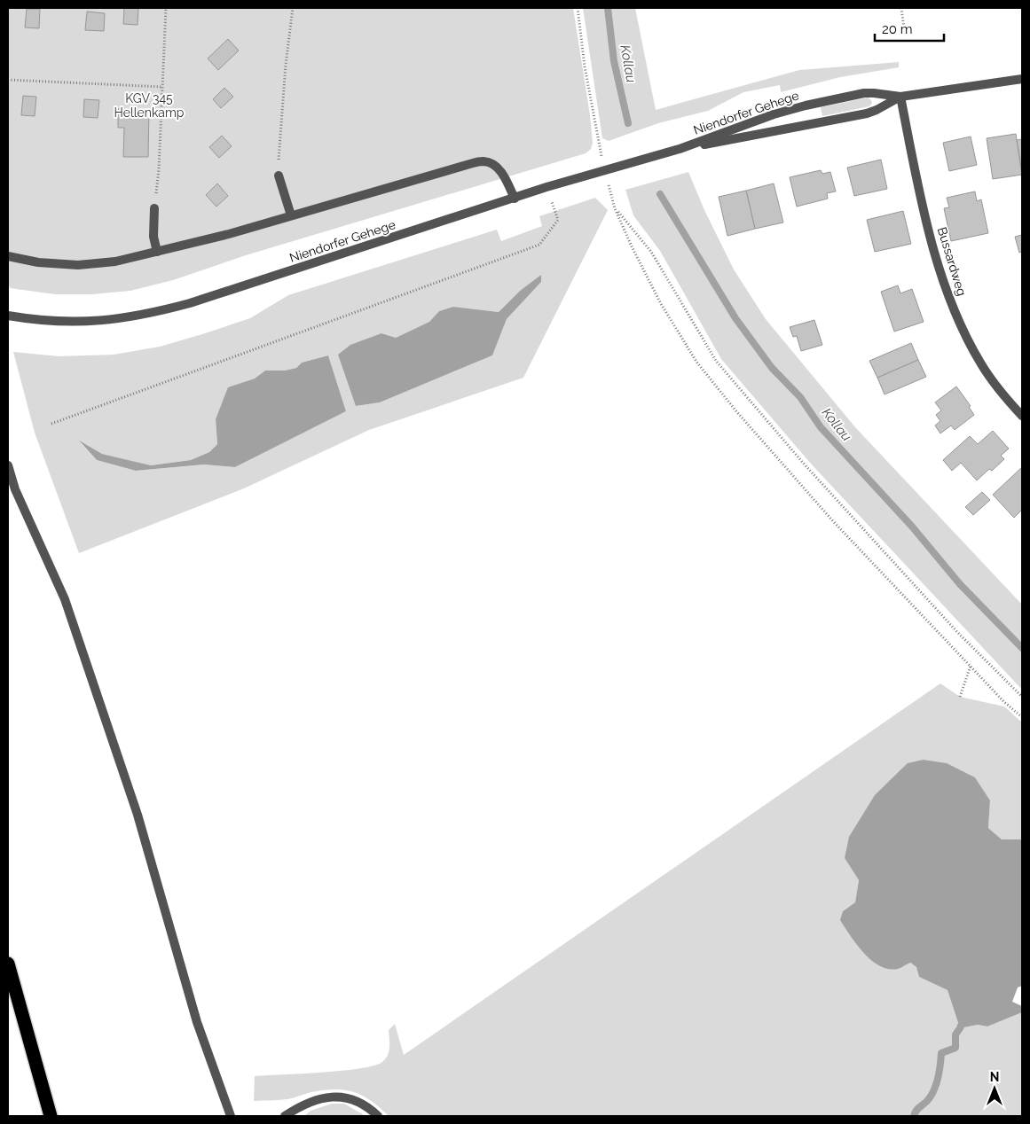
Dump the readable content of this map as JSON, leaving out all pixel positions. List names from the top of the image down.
{
  "streets": {
    "street": ["Niendorfer Gehege", "Bussardweg"]
  },
  "crossings": [
    ["Niendorfer Gehege", "Bussardweg"]
  ],
  "water": ["Kollau"],
  "parks": ["KGV 345 Hellenkamp"],
  "scale_bar": "20 m",
  "north": "top"
}
